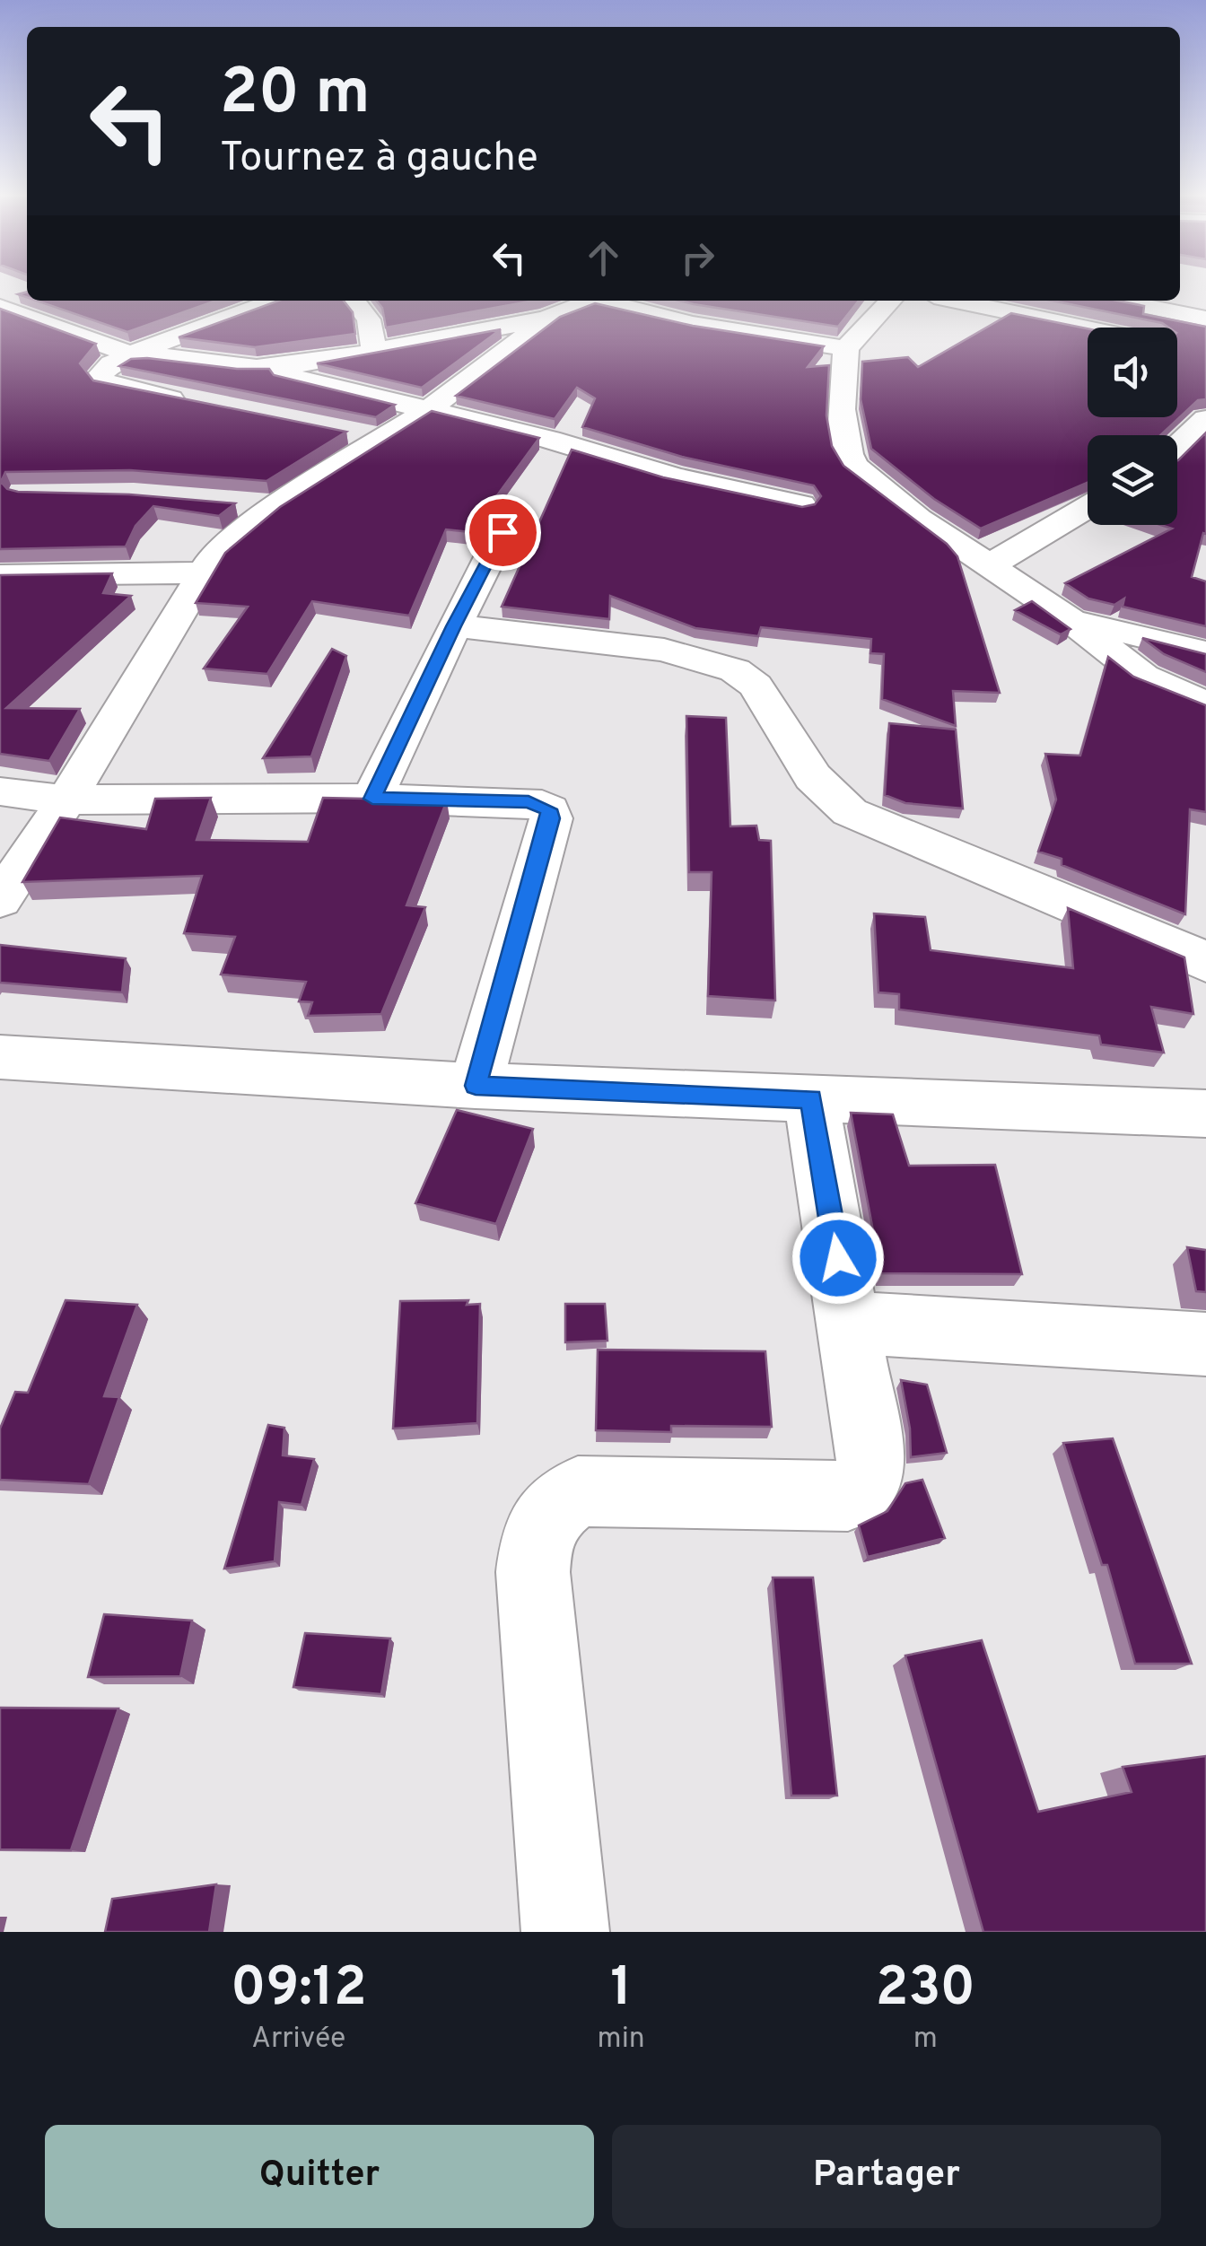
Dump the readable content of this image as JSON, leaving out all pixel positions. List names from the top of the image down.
{
  "page": {
    "turn": ["20 m", "Tournez à gauche"],
    "eta": [
      "09:12",
      "Arrivée",
      "1",
      "min",
      "230",
      "m"
    ],
    "buttons": ["Quitter", "Partager"]
  }
}
